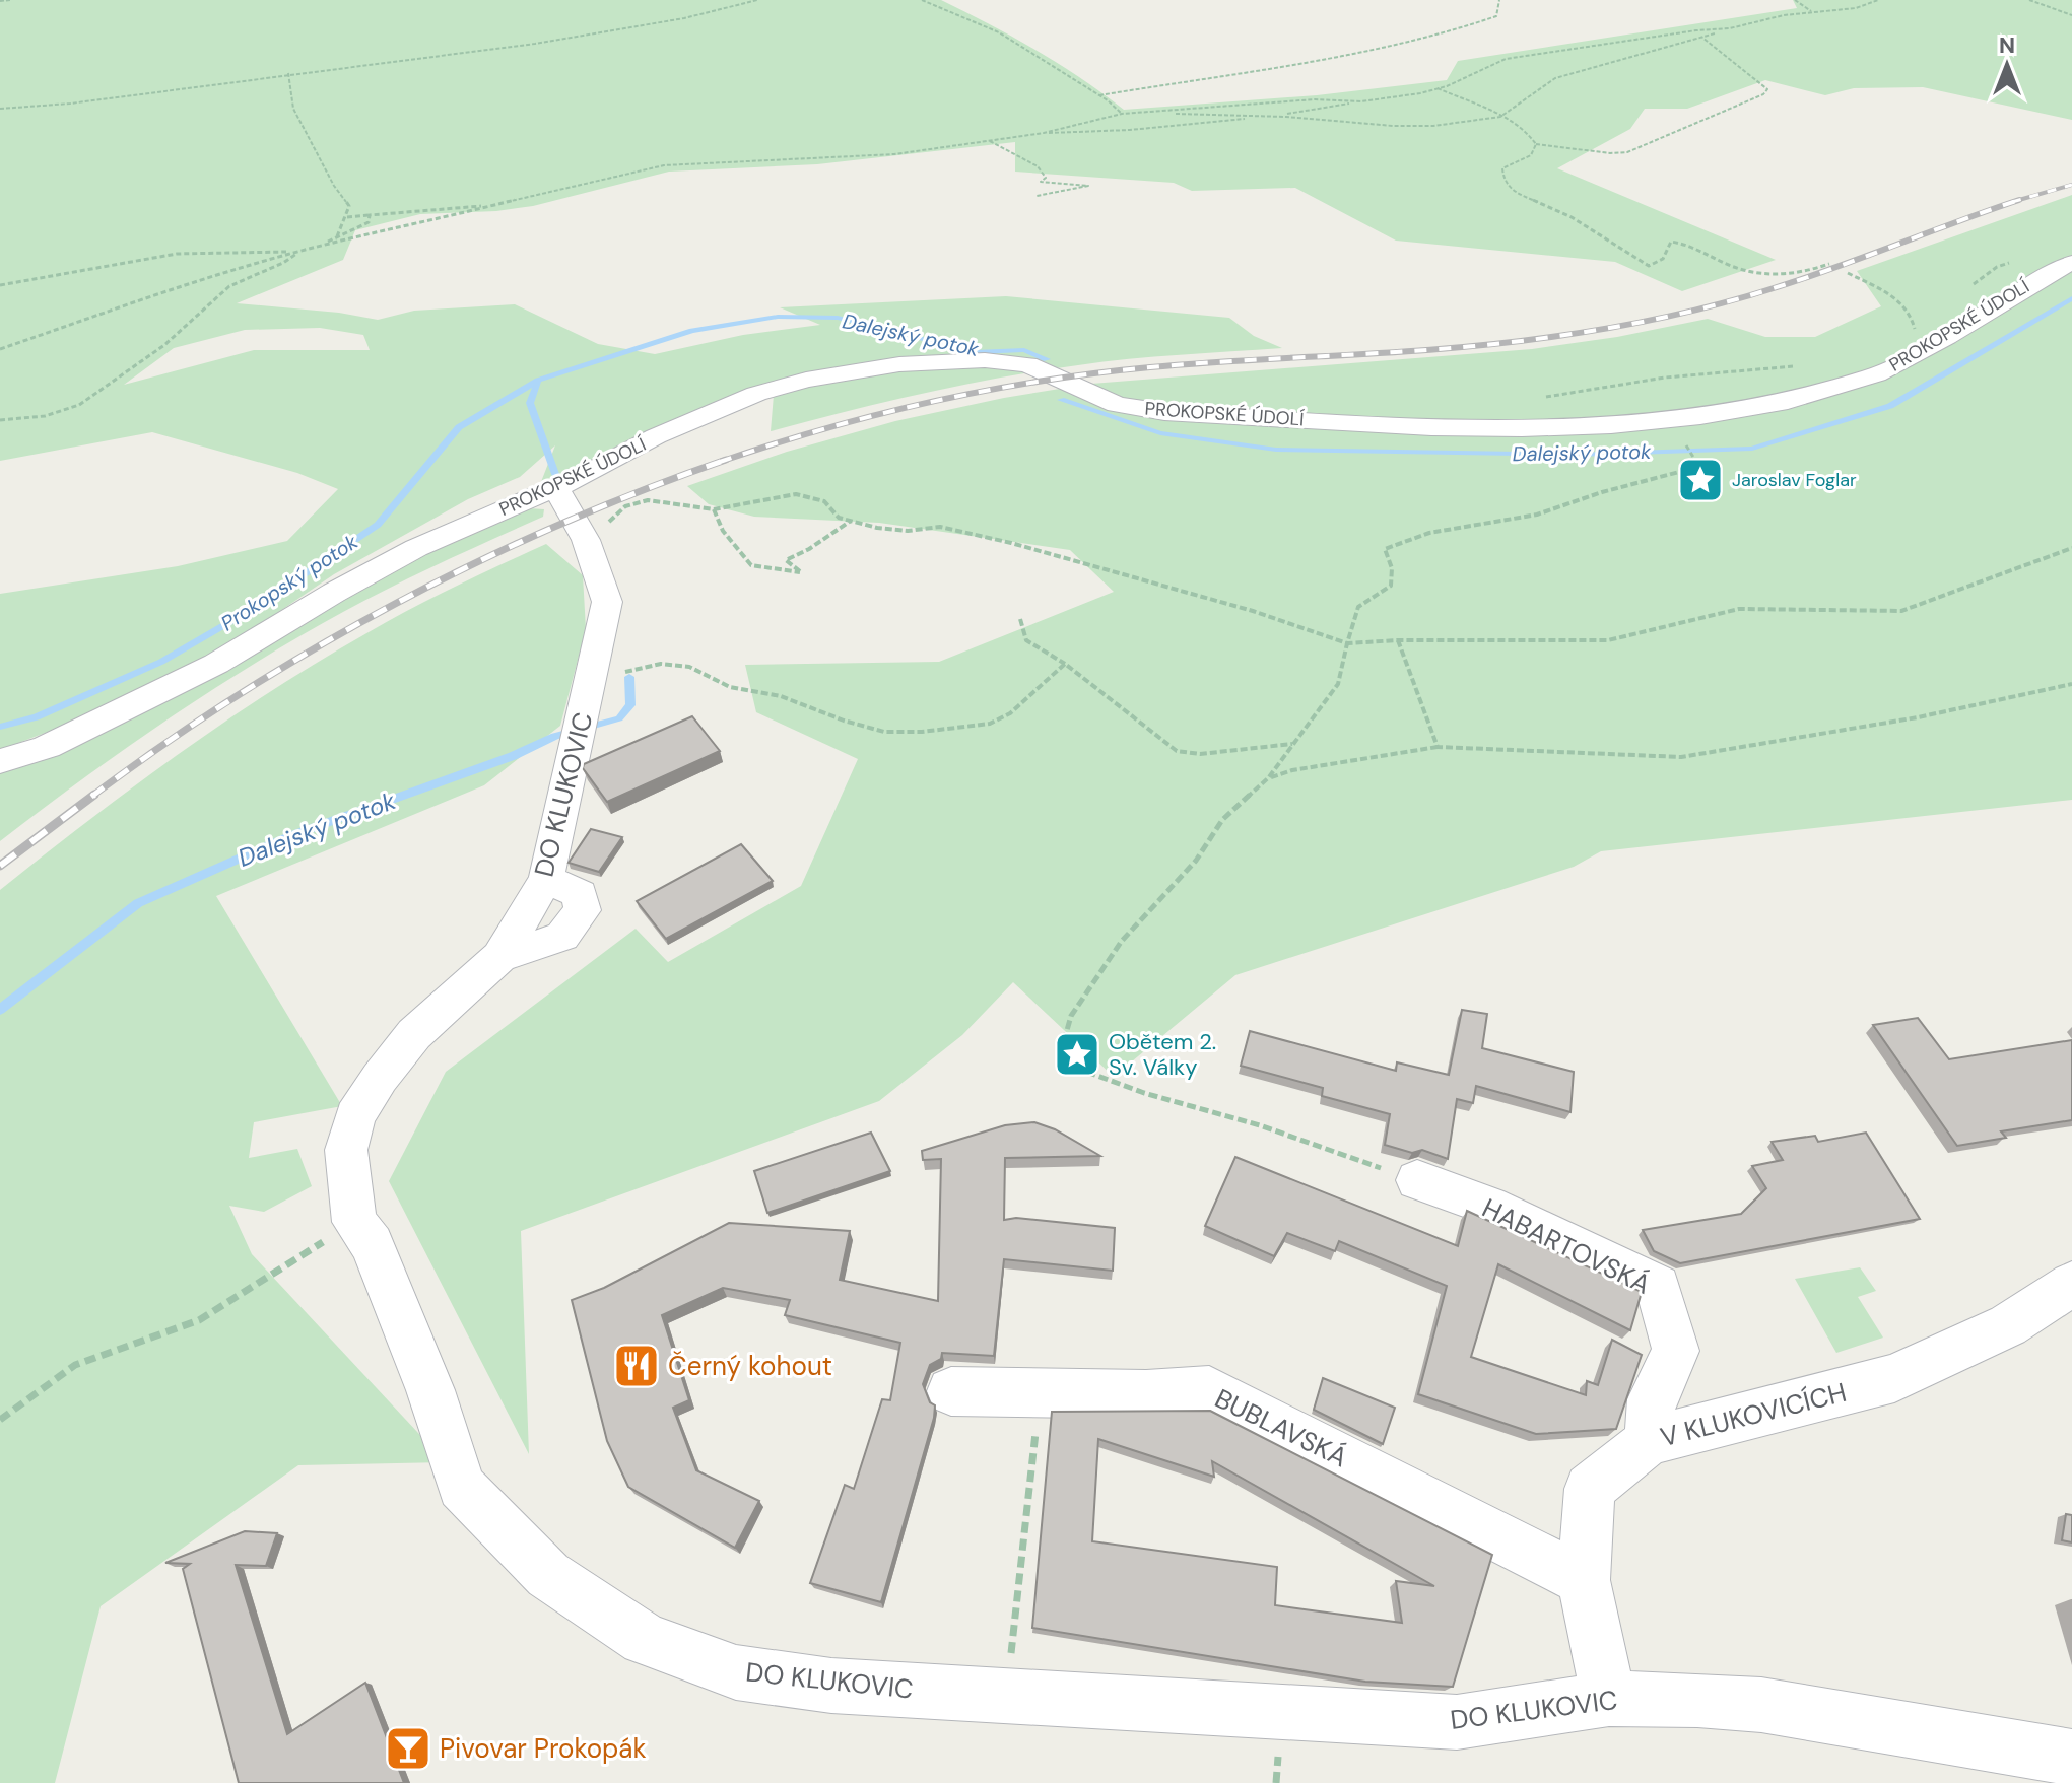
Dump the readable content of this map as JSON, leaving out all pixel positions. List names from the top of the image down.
{
  "streets": {
    "street": [
      "PROKOPSKÉ ÚDOLÍ",
      "DO KLUKOVIC",
      "HABARTOVSKÁ",
      "V KLUKOVICÍCH",
      "BUBLAVSKÁ"
    ]
  },
  "crossings": [
    ["PROKOPSKÉ ÚDOLÍ", "DO KLUKOVIC"],
    ["DO KLUKOVIC", "V KLUKOVICÍCH"],
    ["HABARTOVSKÁ", "V KLUKOVICÍCH"],
    ["V KLUKOVICÍCH", "BUBLAVSKÁ"]
  ],
  "water": ["Dalejský potok", "Prokopský potok"],
  "places": {
    "place": ["Jaroslav Foglar", "Obětem 2. Sv. Války"],
    "restaurant": ["Černý kohout"],
    "bar": ["Pivovar Prokopák"]
  },
  "north": "top"
}
